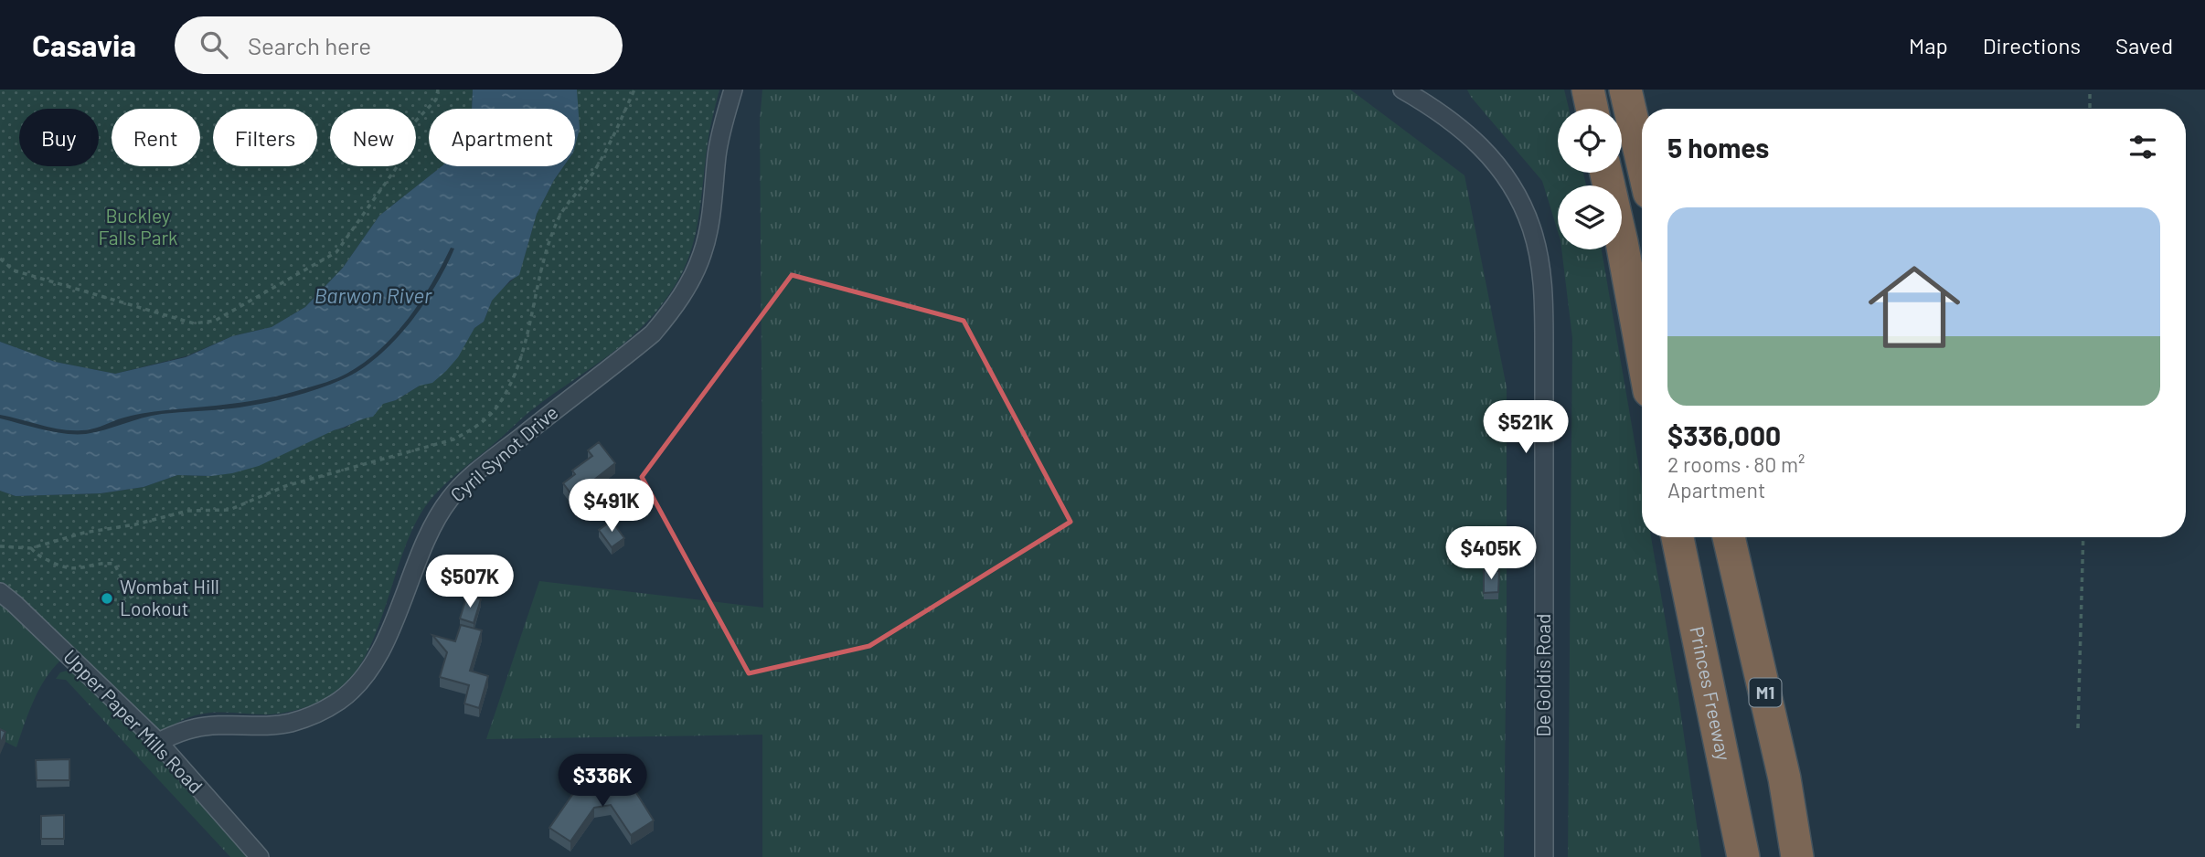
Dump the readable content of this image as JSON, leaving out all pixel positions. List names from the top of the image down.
{
  "streets": {
    "highway": ["M1", "Princes Freeway"],
    "street": ["Cyril Synot Drive", "De Goldis Road", "Upper Paper Mills Road"]
  },
  "crossings": [
    ["Cyril Synot Drive", "Upper Paper Mills Road"]
  ],
  "water": ["Barwon River"],
  "parks": ["Buckley Falls Park"],
  "places": ["Wombat Hill Lookout"],
  "page": {
    "header": "Casavia",
    "search": "Search here",
    "nav": ["Map", "Directions", "Saved"],
    "chip": [
      "Buy",
      "Rent",
      "Filters",
      "New",
      "Apartment"
    ],
    "heading": "5 homes",
    "list": [
      {
        "name": "$336,000",
        "note": "2 rooms · 80 m² · Apartment"
      }
    ],
    "price": [
      "$521K",
      "$491K",
      "$405K",
      "$507K",
      "$336K"
    ]
  }
}
